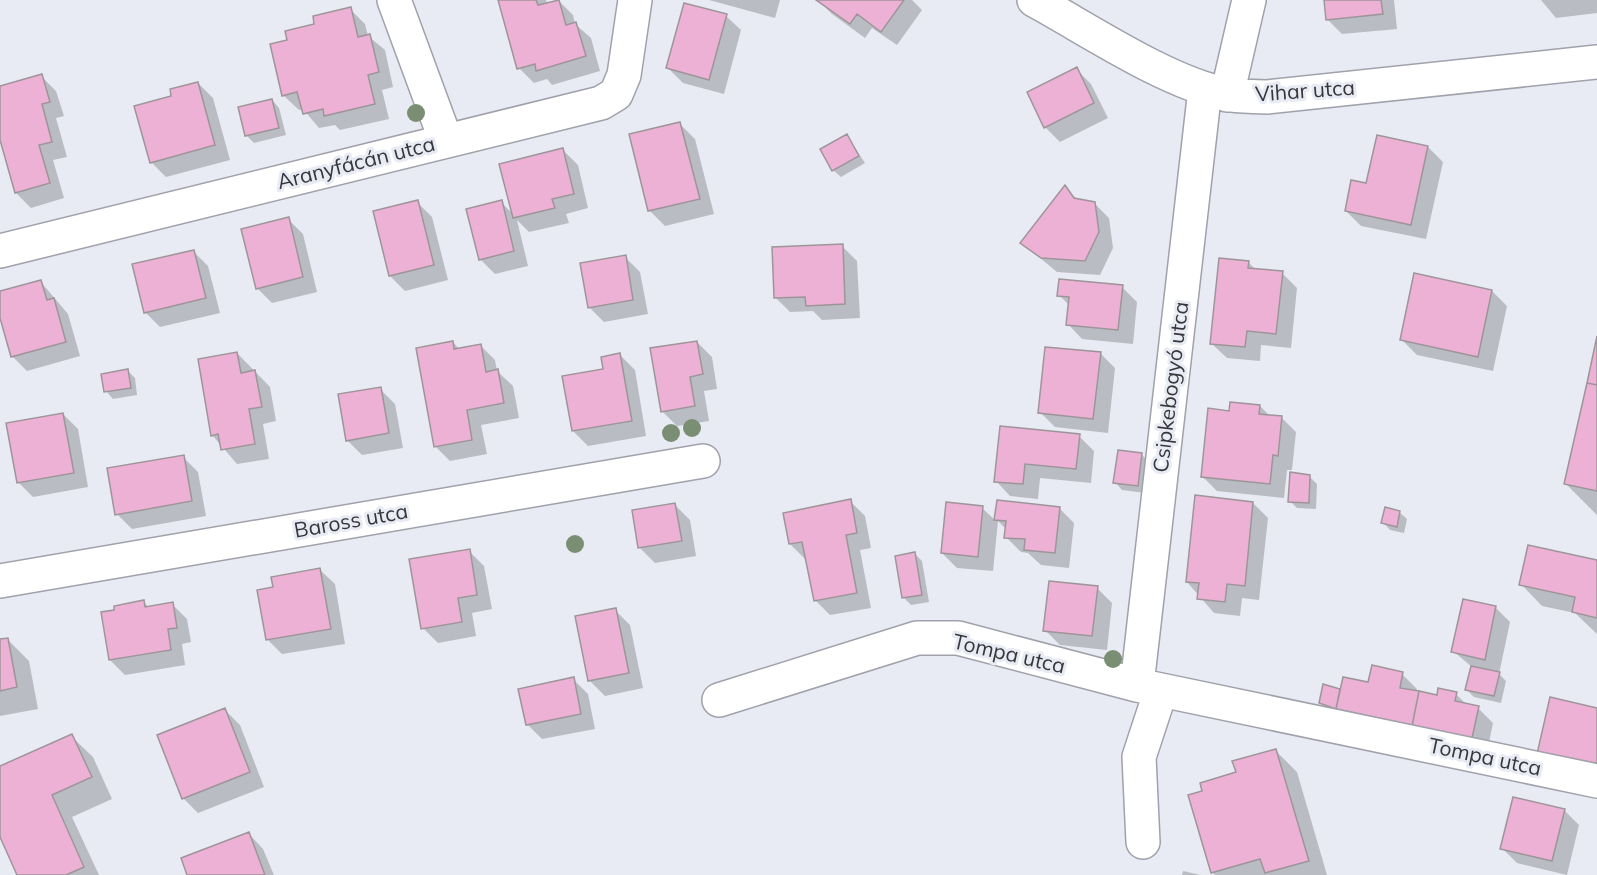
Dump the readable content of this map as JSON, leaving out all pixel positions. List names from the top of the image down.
{
  "streets": {
    "street": [
      "Vihar utca",
      "Aranyfácán utca",
      "Csipkebogyó utca",
      "Baross utca",
      "Tompa utca"
    ]
  },
  "crossings": [
    ["Vihar utca", "Csipkebogyó utca"],
    ["Csipkebogyó utca", "Tompa utca"]
  ]
}
